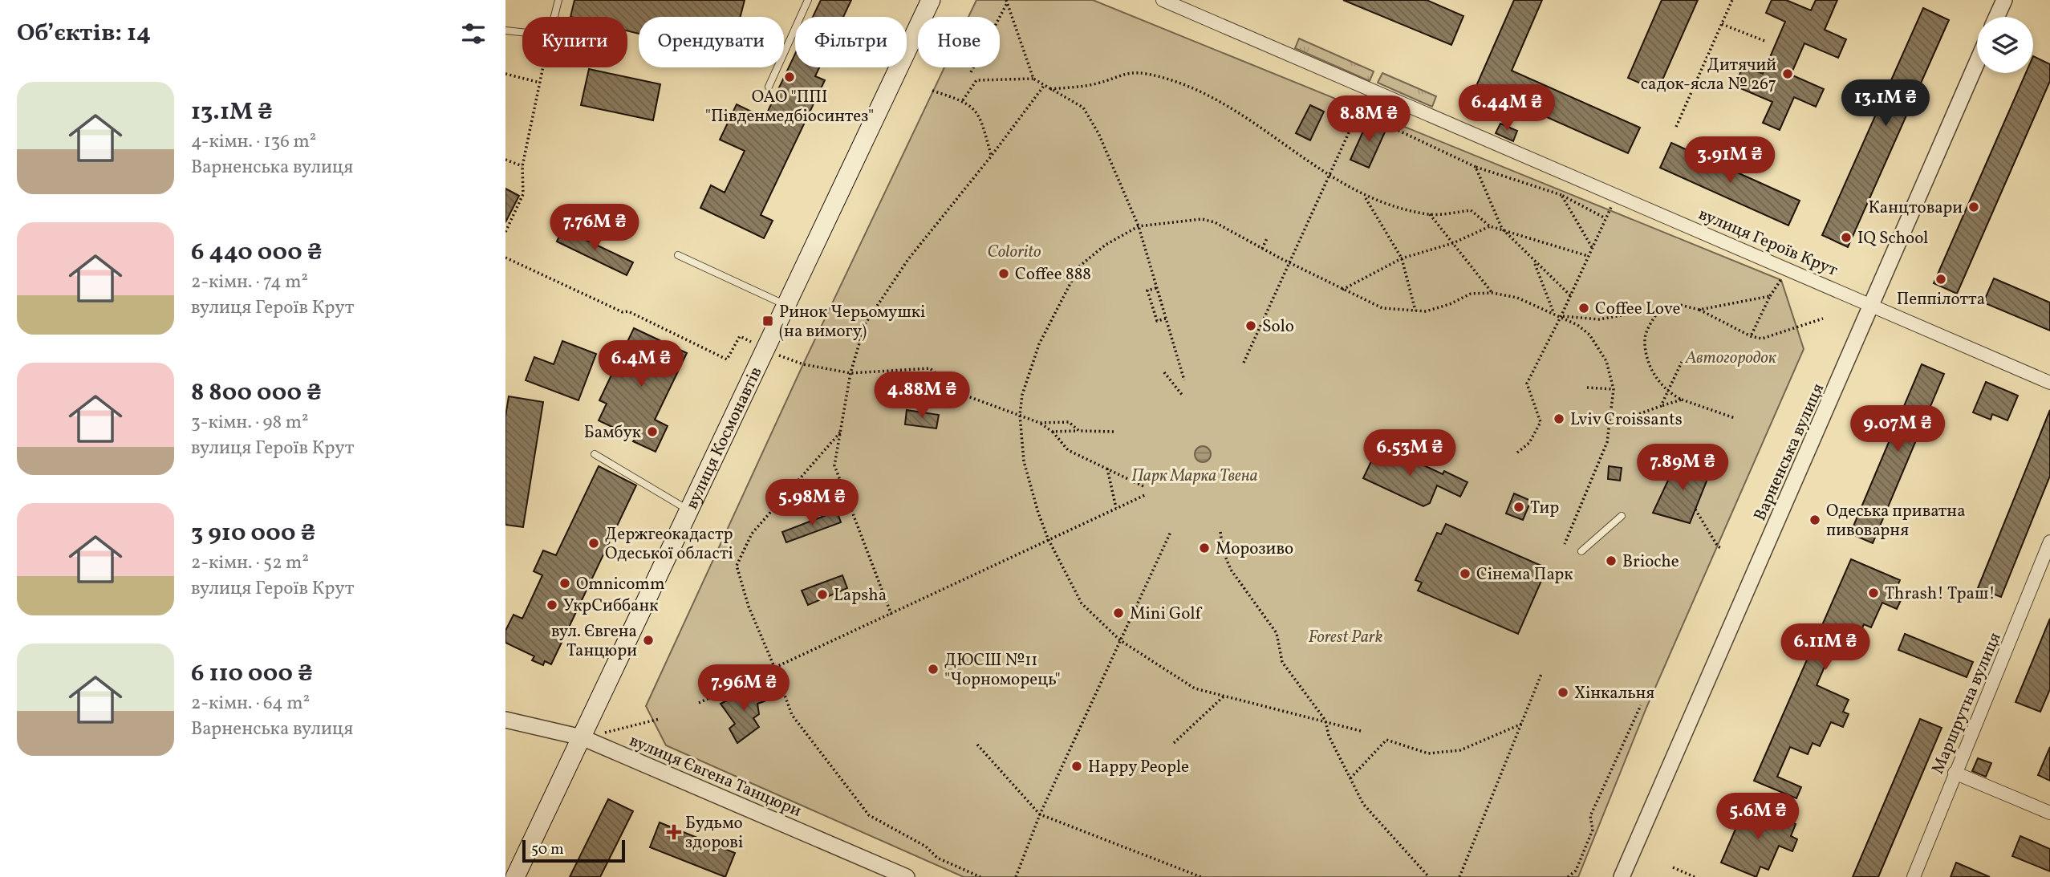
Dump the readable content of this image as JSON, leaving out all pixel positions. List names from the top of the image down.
{
  "streets": {
    "main road": ["вулиця Космонавтів"],
    "street": [
      "вулиця Героїв Крут",
      "Варненська вулиця",
      "Маршрутна вулиця",
      "вулиця Євгена Танцюри"
    ]
  },
  "crossings": [
    ["вулиця Героїв Крут", "Варненська вулиця"],
    ["вулиця Космонавтів", "вулиця Євгена Танцюри"]
  ],
  "parks": [
    "Colorito",
    "Автогородок",
    "Парк Марка Твена",
    "Forest Park"
  ],
  "places": {
    "other": [
      "Дитячий садок-ясла № 267",
      "ОАО \"ППІ \"Південмедбіосинтез\"",
      "Канцтовари",
      "IQ School",
      "Coffee 888",
      "Пеппілотта",
      "Coffee Love",
      "Solo",
      "Lviv Croissants",
      "Бамбук",
      "Тир",
      "Одеська приватна пивоварня",
      "Держгеокадастр Одеської області",
      "Морозиво",
      "Brioche",
      "Сінема Парк",
      "Omnicomm",
      "Thrash! Траш!",
      "Lapsha",
      "УкрСиббанк",
      "Mini Golf",
      "вул. Євгена Танцюри",
      "ДЮСШ №11 \"Чорноморець\"",
      "Хінкальня",
      "Happy People"
    ],
    "transit": ["Ринок Черьомушкі (на вимогу)"],
    "health": ["Будьмо здорові"]
  },
  "scale_bar": "50 m",
  "page": {
    "heading": "Об’єктів: 14",
    "chip": [
      "Купити",
      "Орендувати",
      "Фільтри",
      "Нове"
    ],
    "list": [
      {
        "name": "13.1M ₴",
        "note": "4-кімн. · 136 m² · Варненська вулиця"
      },
      {
        "name": "6 440 000 ₴",
        "note": "2-кімн. · 74 m² · вулиця Героїв Крут"
      },
      {
        "name": "8 800 000 ₴",
        "note": "3-кімн. · 98 m² · вулиця Героїв Крут"
      },
      {
        "name": "3 910 000 ₴",
        "note": "2-кімн. · 52 m² · вулиця Героїв Крут"
      },
      {
        "name": "6 110 000 ₴",
        "note": "2-кімн. · 64 m² · Варненська вулиця"
      }
    ],
    "price": [
      "13.1M ₴",
      "6.44M ₴",
      "8.8M ₴",
      "3.91M ₴",
      "7.76M ₴",
      "6.4M ₴",
      "4.88M ₴",
      "9.07M ₴",
      "6.53M ₴",
      "7.89M ₴",
      "5.98M ₴",
      "6.11M ₴",
      "7.96M ₴",
      "5.6M ₴"
    ],
    "scale": "50 m"
  }
}
